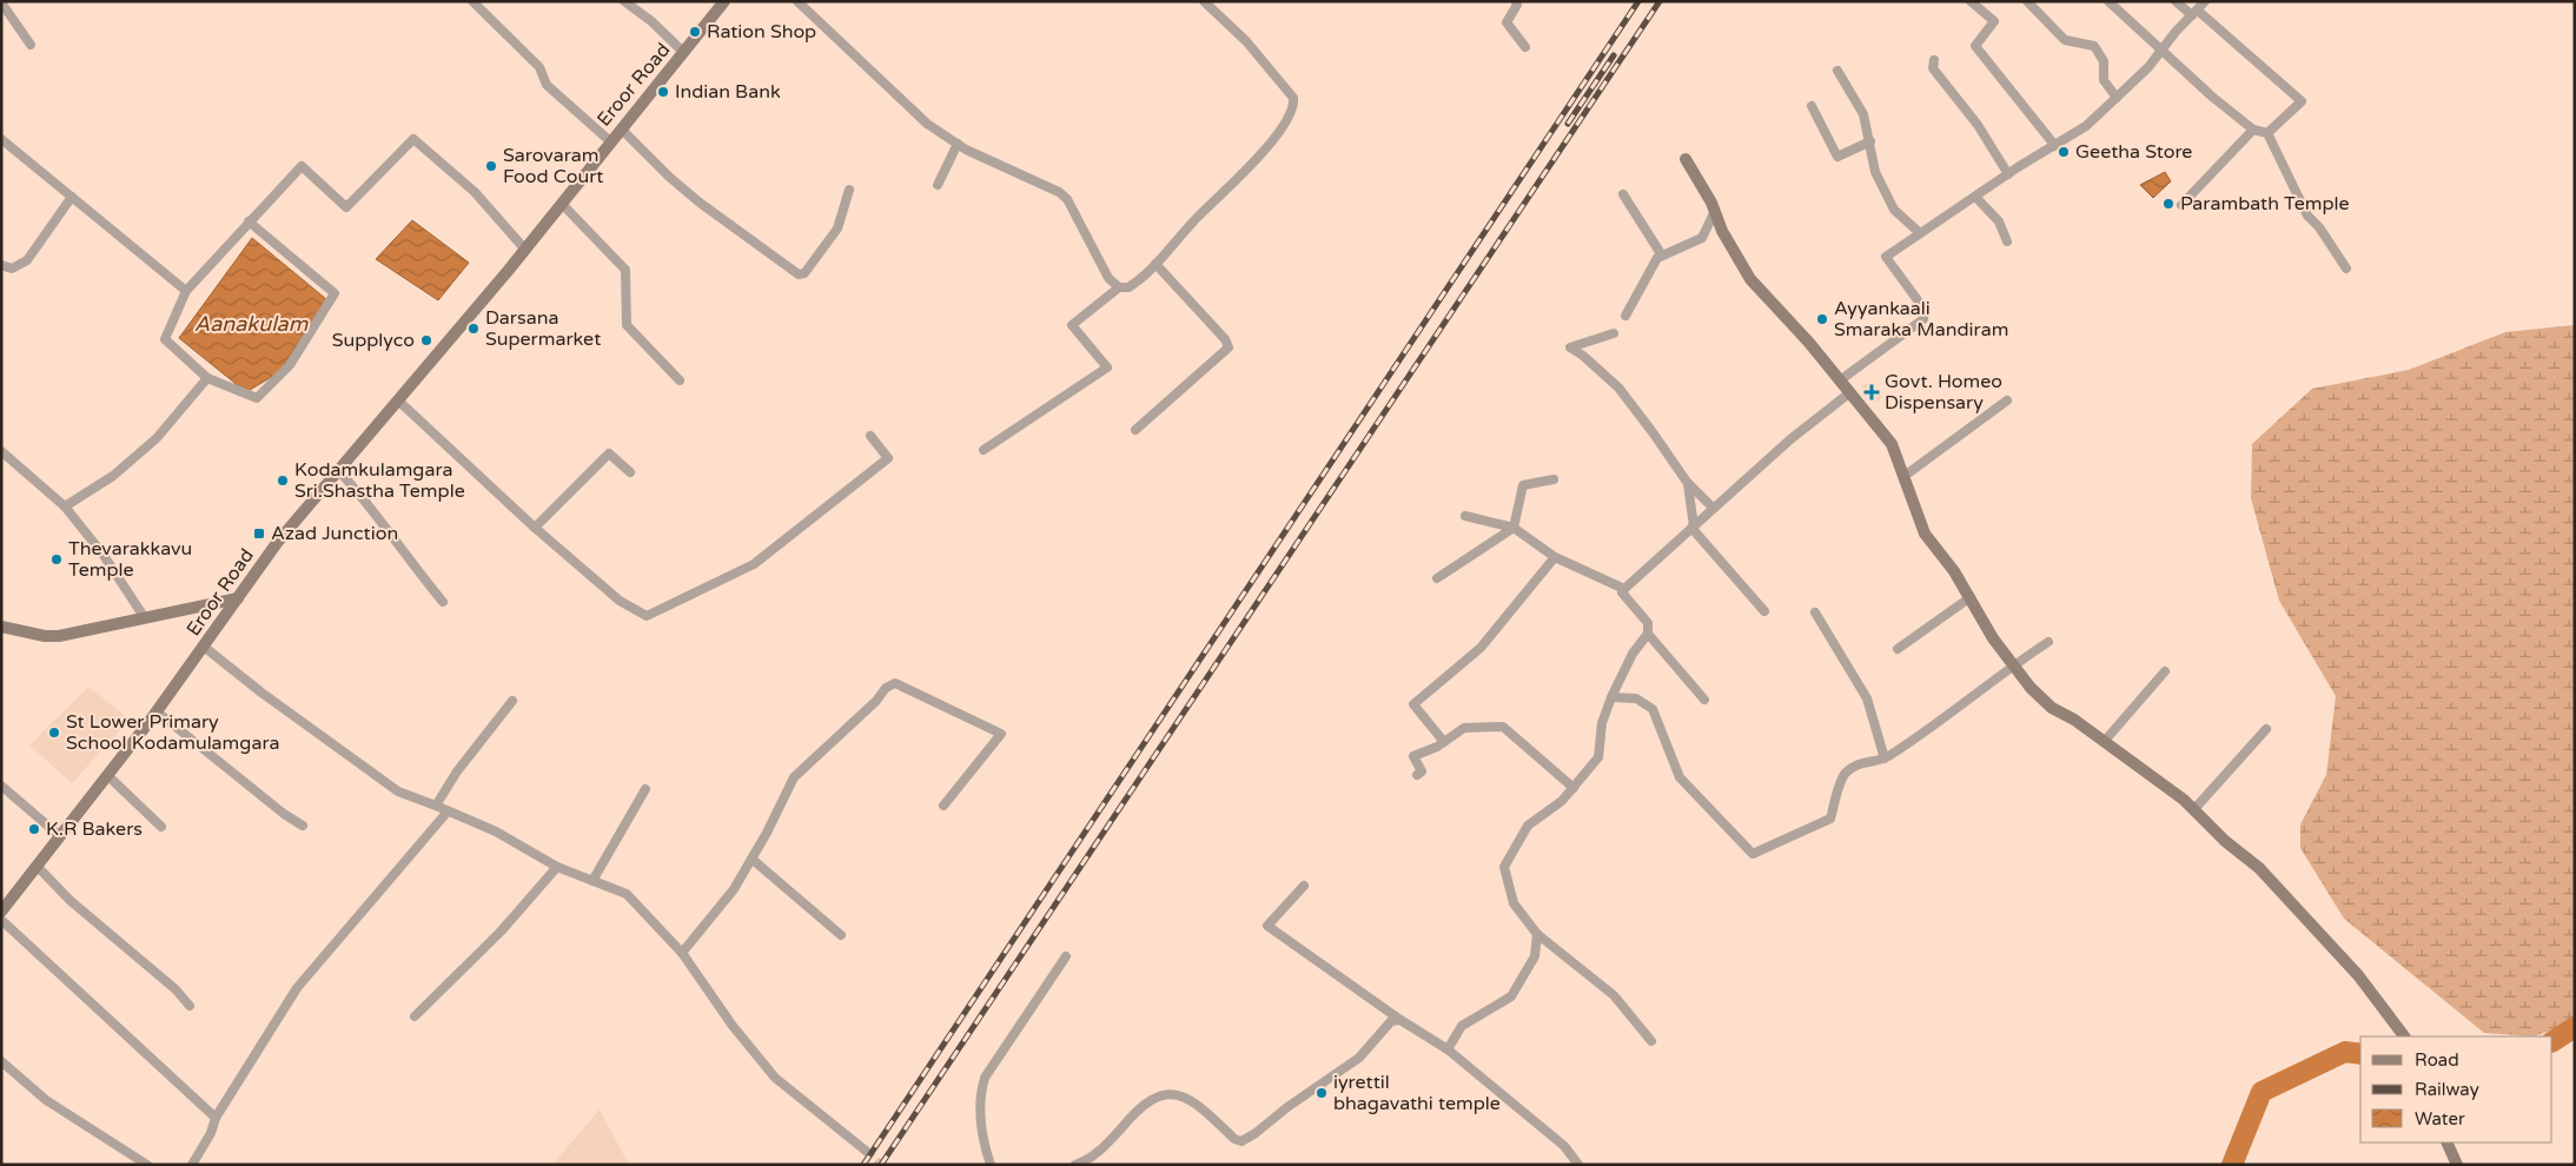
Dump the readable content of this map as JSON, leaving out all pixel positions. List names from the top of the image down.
{
  "streets": {
    "main road": ["Eroor Road"]
  },
  "water": ["Aanakulam"],
  "places": {
    "other": [
      "Ration Shop",
      "Indian Bank",
      "Geetha Store",
      "Sarovaram Food Court",
      "Parambath Temple",
      "Ayyankaali Smaraka Mandiram",
      "Darsana Supermarket",
      "Supplyco",
      "Kodamkulamgara Sri.Shastha Temple",
      "Thevarakkavu Temple",
      "St Lower Primary School Kodamulamgara",
      "K.R Bakers",
      "iyrettil bhagavathi temple"
    ],
    "health": ["Govt. Homeo Dispensary"],
    "transit": ["Azad Junction"]
  },
  "legend": ["Road", "Railway", "Water"]
}
